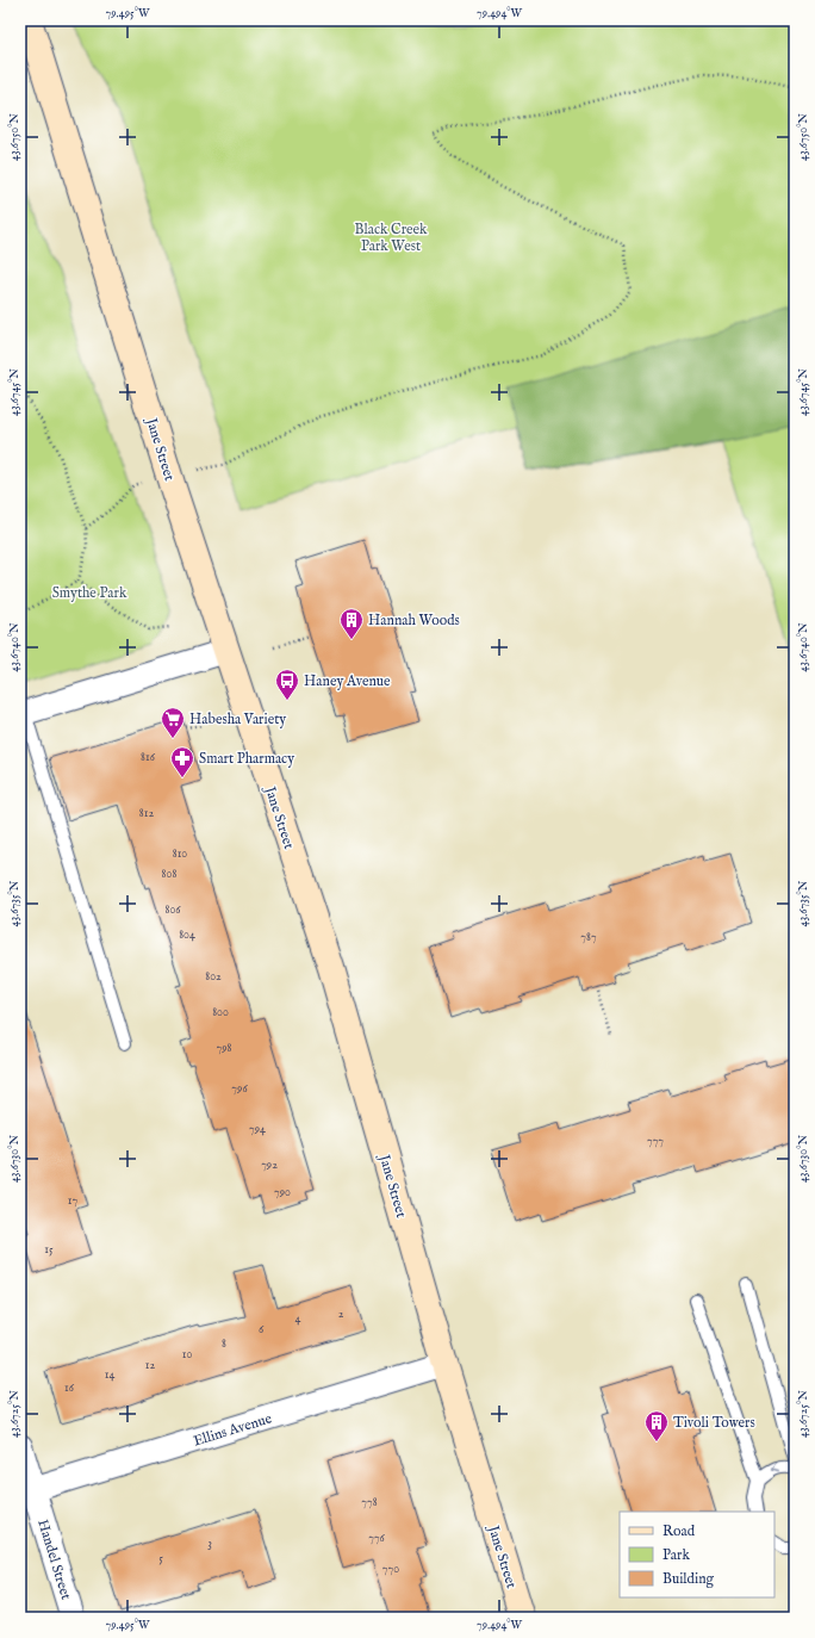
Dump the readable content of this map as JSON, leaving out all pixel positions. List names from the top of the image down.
{
  "streets": {
    "main road": ["Jane Street"],
    "street": ["Ellins Avenue", "Handel Street"]
  },
  "crossings": [
    ["Jane Street", "Ellins Avenue"],
    ["Ellins Avenue", "Handel Street"]
  ],
  "parks": ["Black Creek Park West", "Smythe Park"],
  "places": {
    "building": ["Hannah Woods", "Tivoli Towers"],
    "bus stop": ["Haney Avenue"],
    "supermarket": ["Habesha Variety"],
    "pharmacy": ["Smart Pharmacy"]
  },
  "house_numbers": [
    "816",
    "812",
    "810",
    "808",
    "806",
    "804",
    "787",
    "802",
    "800",
    "798",
    "796",
    "794",
    "777",
    "792",
    "790",
    "17",
    "15",
    "2",
    "4",
    "6",
    "8",
    "10",
    "12",
    "14",
    "16",
    "778",
    "776",
    "3",
    "5",
    "770"
  ],
  "legend": ["Road", "Park", "Building"],
  "coordinates": [
    "79.495°W",
    "79.494°W",
    "43.6750°N",
    "43.6745°N",
    "43.6740°N",
    "43.6735°N",
    "43.6730°N",
    "43.6725°N"
  ]
}
